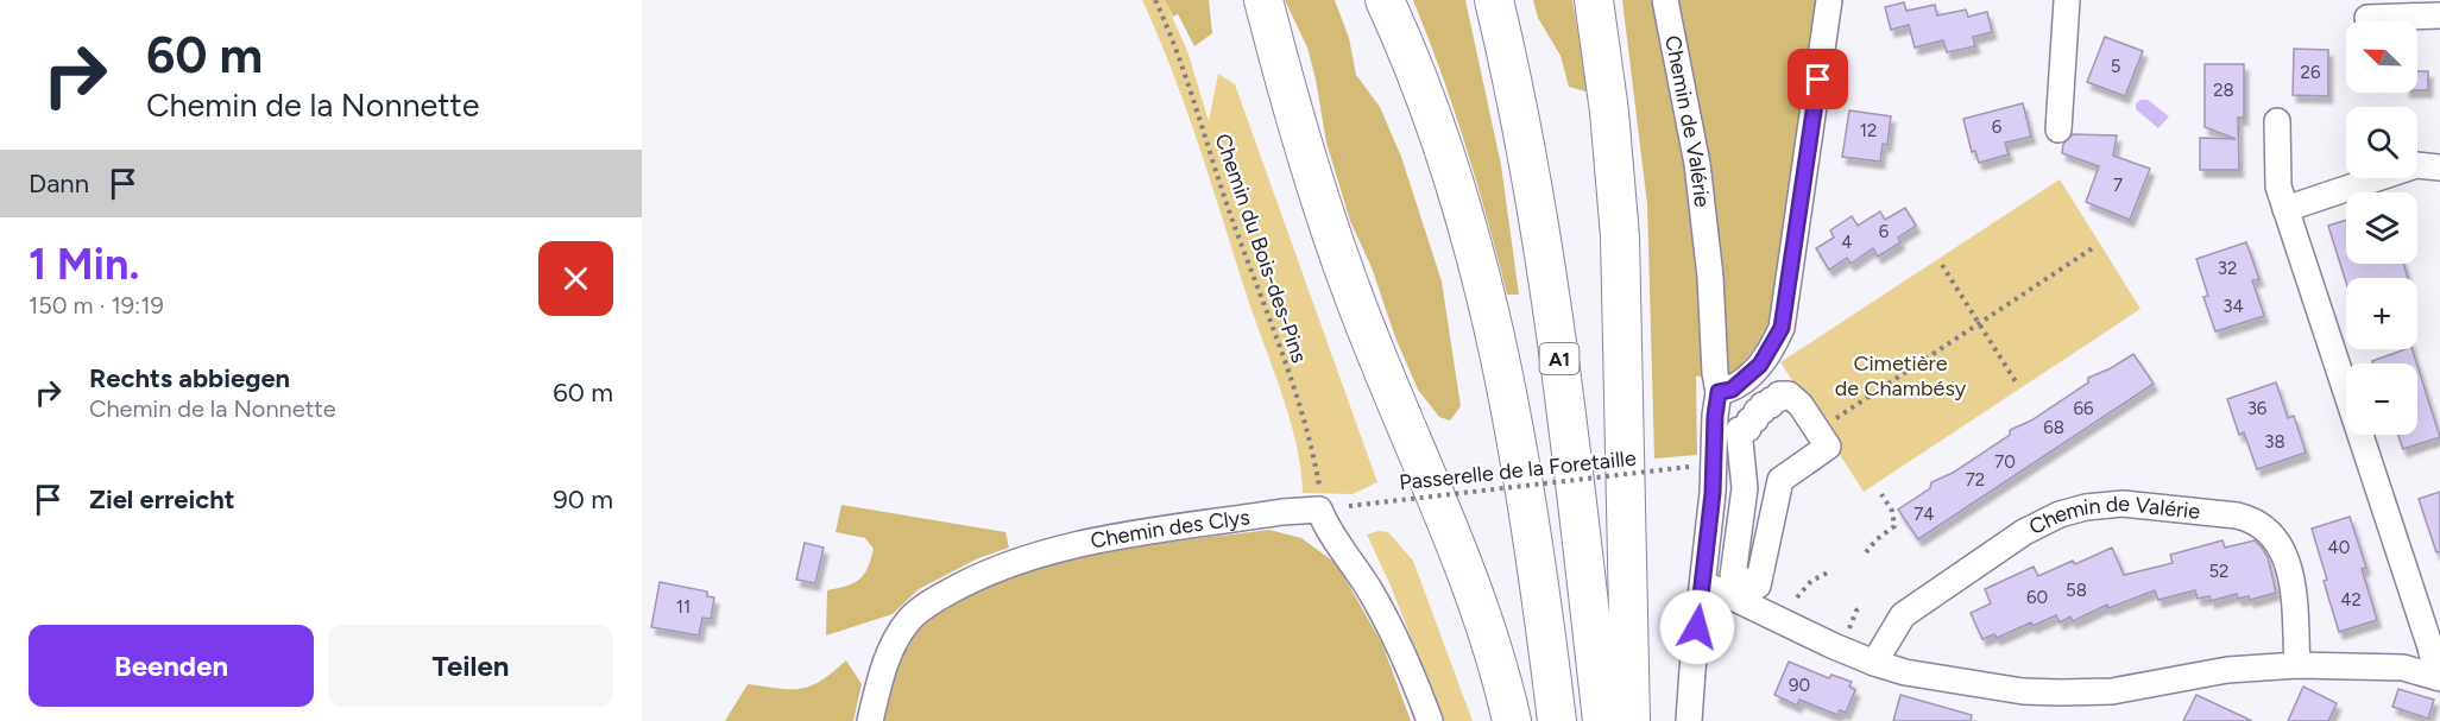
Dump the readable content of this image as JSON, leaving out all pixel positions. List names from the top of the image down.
{
  "streets": {
    "highway": ["A1"],
    "street": ["Chemin de Valérie", "Chemin des Clys"],
    "path": ["Chemin du Bois-des-Pins", "Passerelle de la Foretaille"]
  },
  "crossings": [
    ["Chemin du Bois-des-Pins", "Chemin des Clys"]
  ],
  "parks": ["Cimetière de Chambésy"],
  "house_numbers": [
    "5",
    "26",
    "28",
    "6",
    "12",
    "7",
    "6",
    "4",
    "32",
    "34",
    "66",
    "36",
    "68",
    "38",
    "70",
    "72",
    "74",
    "40",
    "52",
    "58",
    "60",
    "42",
    "11",
    "90"
  ],
  "north": "top left",
  "page": {
    "turn": ["60 m", "Chemin de la Nonnette"],
    "map_buttons": ["+", "−"],
    "then": "Dann",
    "heading": ["1 Min.", "150 m · 19:19"],
    "list": [
      {
        "name": "Rechts abbiegen",
        "note": "Chemin de la Nonnette",
        "value": "60 m"
      },
      {
        "name": "Ziel erreicht",
        "value": "90 m"
      }
    ],
    "buttons": ["Beenden", "Teilen"]
  }
}
